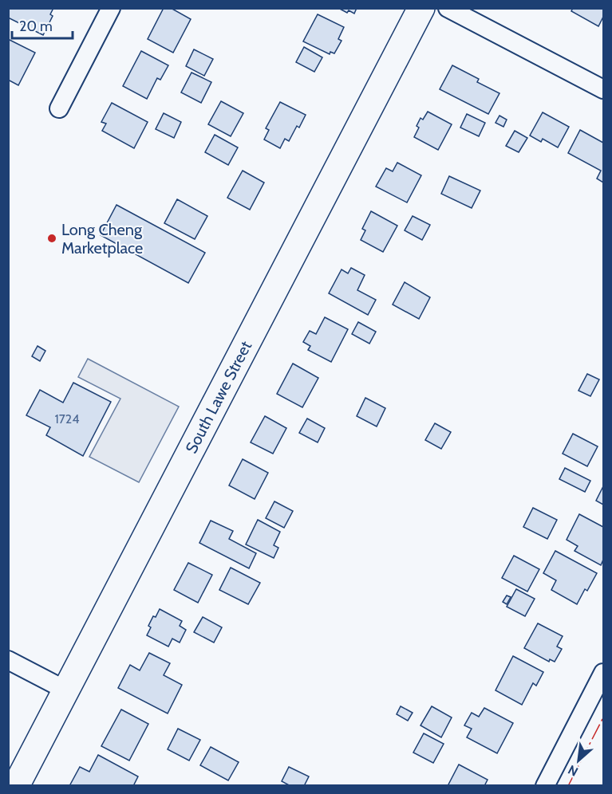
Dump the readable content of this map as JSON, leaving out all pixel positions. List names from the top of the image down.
{
  "streets": {
    "main road": ["South Lawe Street"]
  },
  "places": ["Long Cheng Marketplace"],
  "house_numbers": ["1724"],
  "scale_bar": "20 m",
  "north": "bottom left"
}
